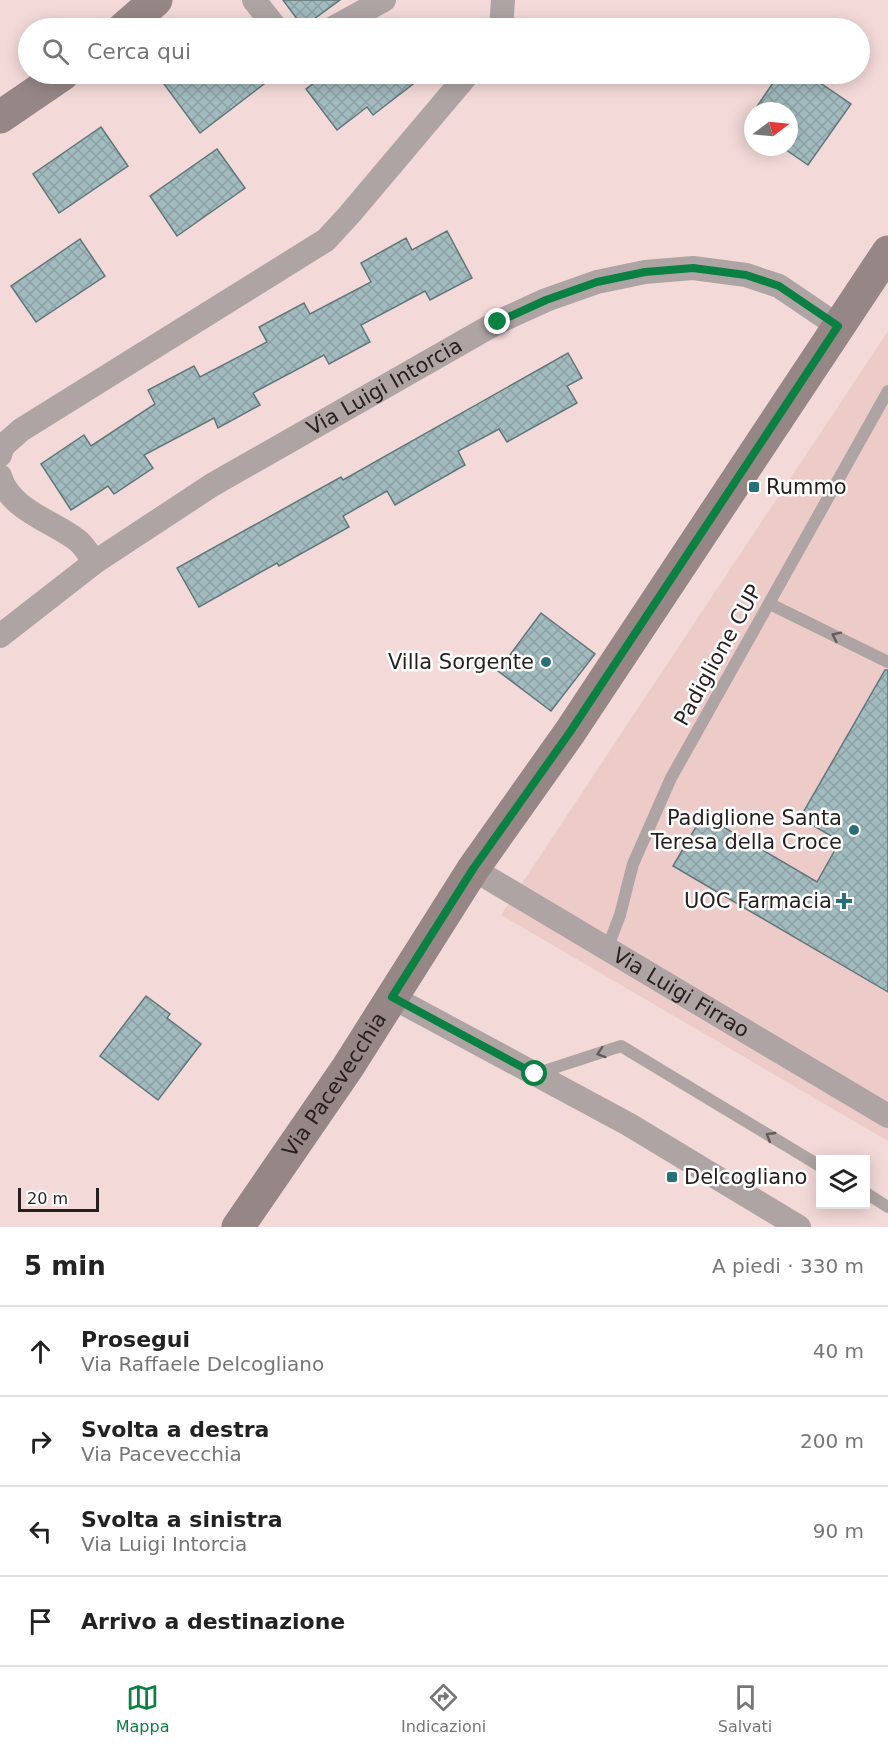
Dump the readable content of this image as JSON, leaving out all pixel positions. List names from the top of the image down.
{
  "streets": {
    "street": ["Via Luigi Intorcia", "Via Luigi Firrao", "Via Pacevecchia"],
    "lane": ["Padiglione CUP"]
  },
  "crossings": [
    ["Via Luigi Intorcia", "Via Pacevecchia"],
    ["Padiglione CUP", "Via Luigi Firrao"],
    ["Via Luigi Firrao", "Via Pacevecchia"]
  ],
  "places": {
    "transit": ["Rummo", "Delcogliano"],
    "other": ["Villa Sorgente", "Padiglione Santa Teresa della Croce"],
    "health": ["UOC Farmacia"]
  },
  "scale_bar": "20 m",
  "north": "right",
  "page": {
    "search": "Cerca qui",
    "scale": "20 m",
    "heading": ["5 min", "A piedi · 330 m"],
    "list": [
      ["Prosegui", "Via Raffaele Delcogliano", "40 m"],
      ["Svolta a destra", "Via Pacevecchia", "200 m"],
      ["Svolta a sinistra", "Via Luigi Intorcia", "90 m"],
      "Arrivo a destinazione"
    ],
    "nav": ["Mappa", "Indicazioni", "Salvati"]
  }
}
